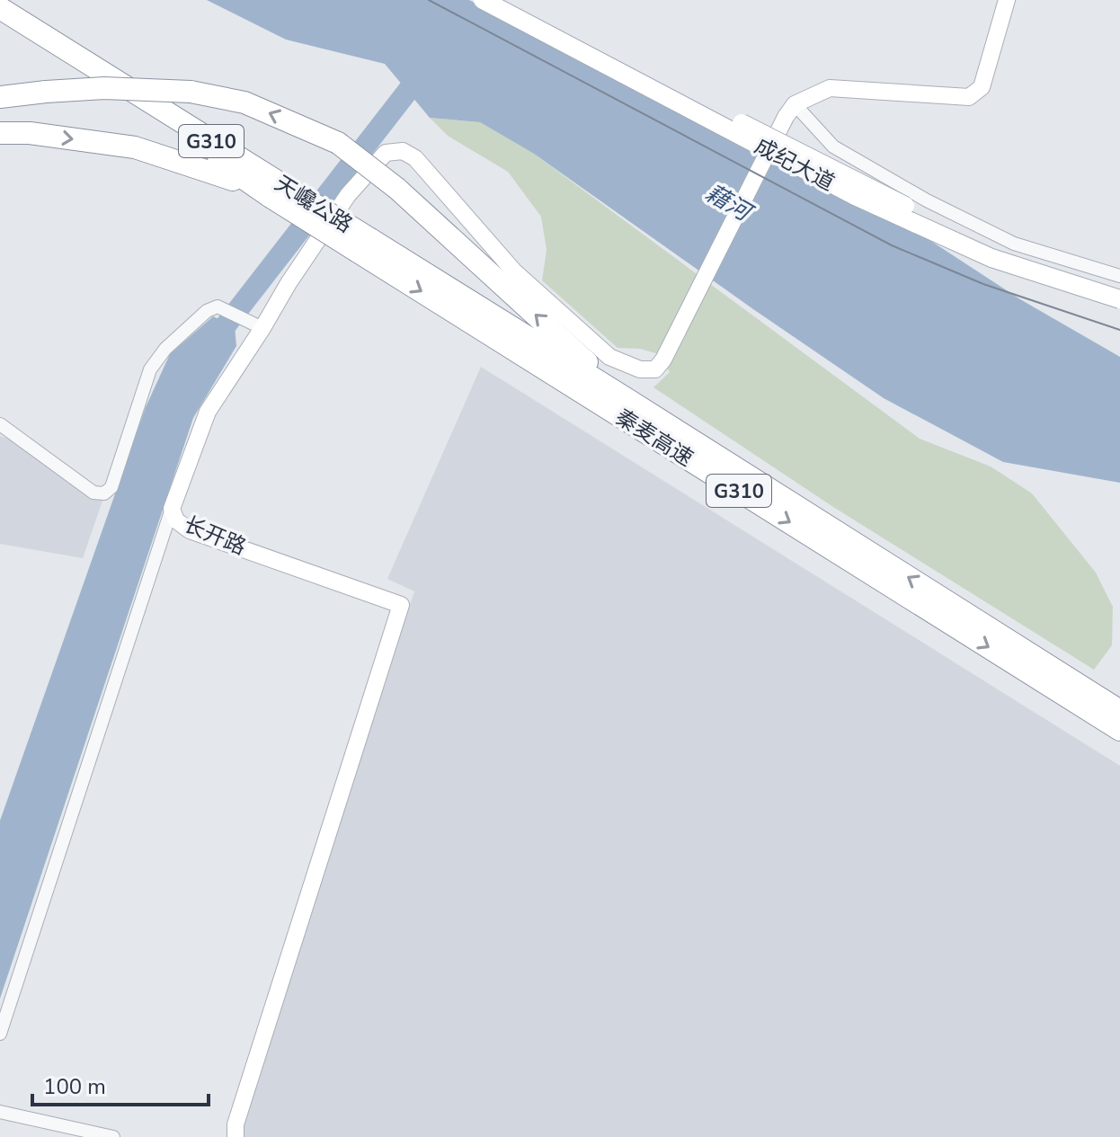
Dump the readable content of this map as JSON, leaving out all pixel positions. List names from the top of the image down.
{
  "streets": {
    "highway": ["G310", "天巉公路", "秦麦高速"],
    "main road": ["成纪大道"],
    "street": ["长开路"]
  },
  "crossings": [
    ["天巉公路", "秦麦高速"]
  ],
  "water": ["藉河"],
  "scale_bar": "100 m"
}
